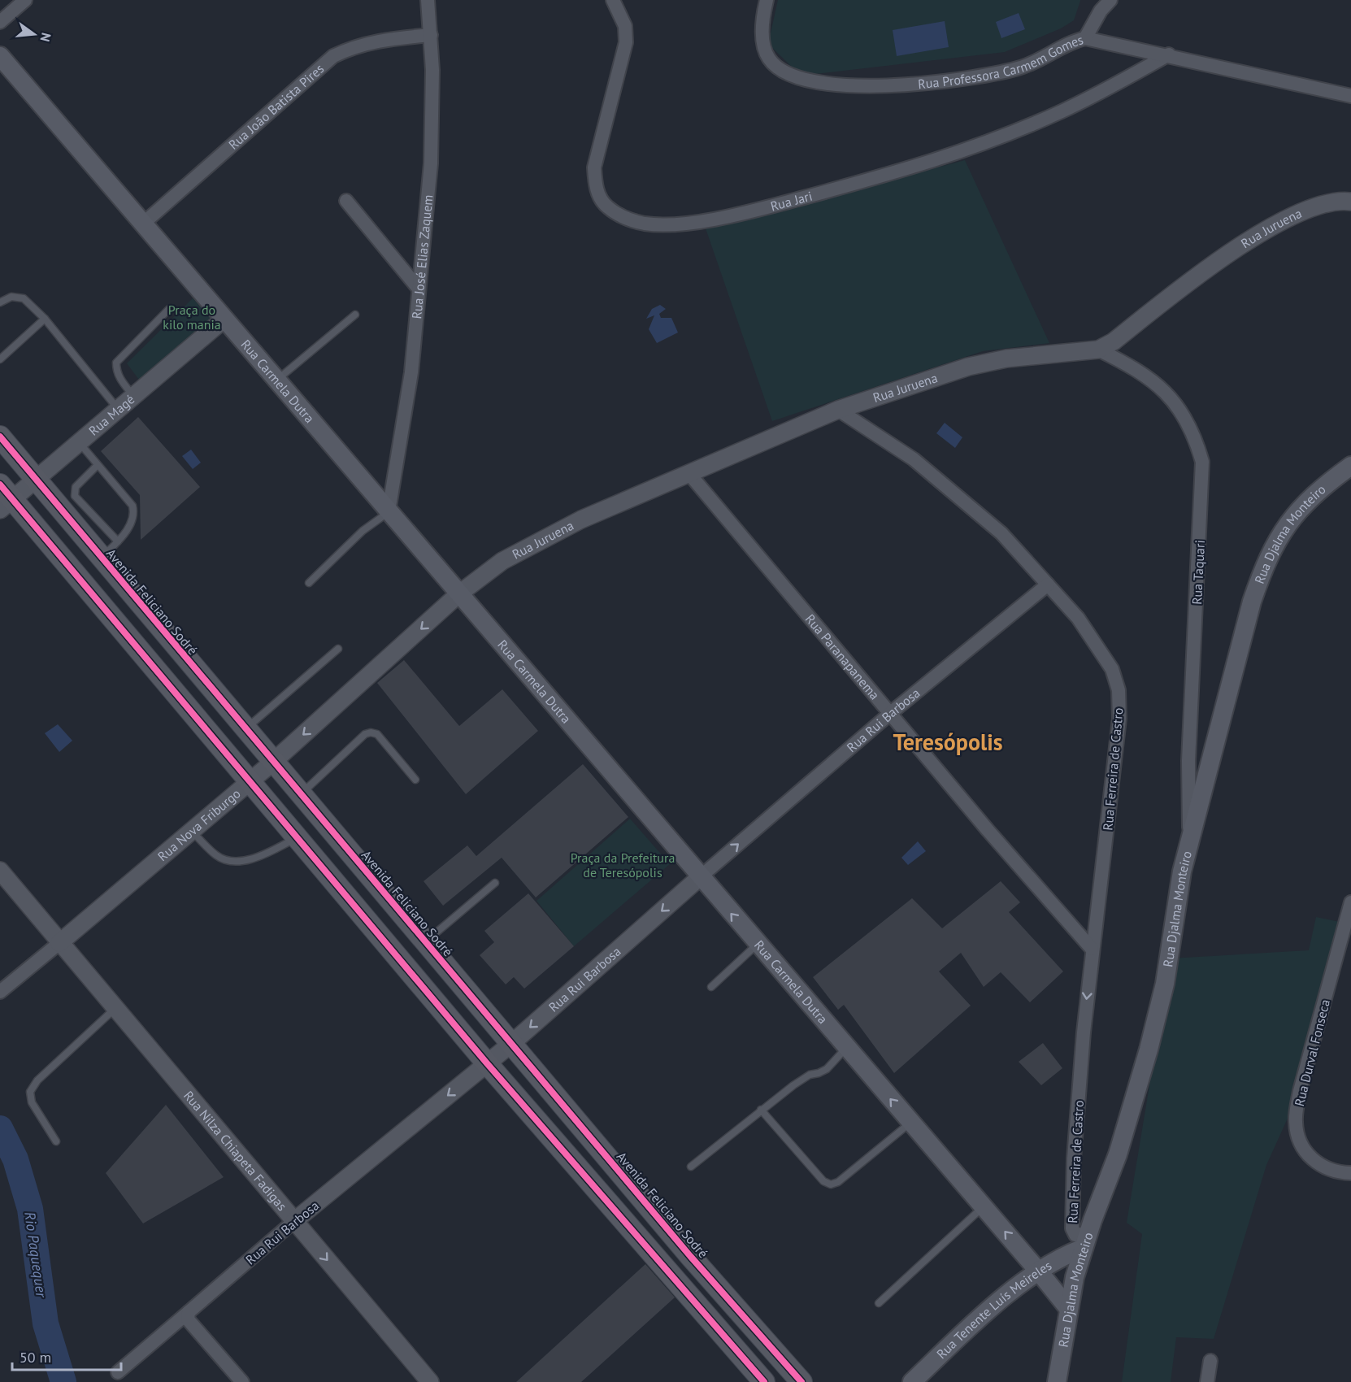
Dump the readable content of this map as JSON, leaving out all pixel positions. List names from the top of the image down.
{
  "streets": {
    "main road": [
      "Rua Carmela Dutra",
      "Rua Djalma Monteiro",
      "Avenida Feliciano Sodré",
      "Rua Tenente Luís Meireles"
    ],
    "street": [
      "Rua Professora Carmem Gomes",
      "Rua João Batista Pires",
      "Rua Jari",
      "Rua Juruena",
      "Rua José Elias Zaquem",
      "Rua Magé",
      "Rua Taquari",
      "Rua Paranapanema",
      "Rua Rui Barbosa",
      "Rua Ferreira de Castro",
      "Rua Nova Friburgo",
      "Rua Durval Fonseca",
      "Rua Nilza Chiapeta Fadigas"
    ]
  },
  "crossings": [
    ["Rua Professora Carmem Gomes", "Rua Jari"],
    ["Rua João Batista Pires", "Rua José Elias Zaquem"],
    ["Rua João Batista Pires", "Rua Carmela Dutra"],
    ["Rua Juruena", "Rua Carmela Dutra"],
    ["Rua Juruena", "Rua Taquari"],
    ["Rua Juruena", "Rua Paranapanema"],
    ["Rua Juruena", "Rua Ferreira de Castro"],
    ["Rua Juruena", "Rua Nova Friburgo"],
    ["Rua José Elias Zaquem", "Rua Carmela Dutra"],
    ["Rua Carmela Dutra", "Rua Magé"],
    ["Rua Carmela Dutra", "Rua Djalma Monteiro"],
    ["Rua Carmela Dutra", "Rua Rui Barbosa"],
    ["Rua Carmela Dutra", "Rua Nova Friburgo"],
    ["Rua Carmela Dutra", "Rua Tenente Luís Meireles"],
    ["Rua Magé", "Avenida Feliciano Sodré"],
    ["Rua Djalma Monteiro", "Rua Taquari"],
    ["Rua Djalma Monteiro", "Rua Ferreira de Castro"],
    ["Rua Djalma Monteiro", "Rua Tenente Luís Meireles"],
    ["Avenida Feliciano Sodré", "Rua Rui Barbosa"],
    ["Avenida Feliciano Sodré", "Rua Nova Friburgo"],
    ["Rua Paranapanema", "Rua Rui Barbosa"],
    ["Rua Paranapanema", "Rua Ferreira de Castro"],
    ["Rua Rui Barbosa", "Rua Ferreira de Castro"],
    ["Rua Rui Barbosa", "Rua Nilza Chiapeta Fadigas"],
    ["Rua Ferreira de Castro", "Rua Tenente Luís Meireles"],
    ["Rua Nova Friburgo", "Rua Nilza Chiapeta Fadigas"]
  ],
  "one_way": ["Rua Nova Friburgo"],
  "districts": ["Teresópolis"],
  "water": ["Rio Paquequer"],
  "parks": ["Praça do kilo mania", "Praça da Prefeitura de Teresópolis"],
  "scale_bar": "50 m",
  "north": "right"
}
